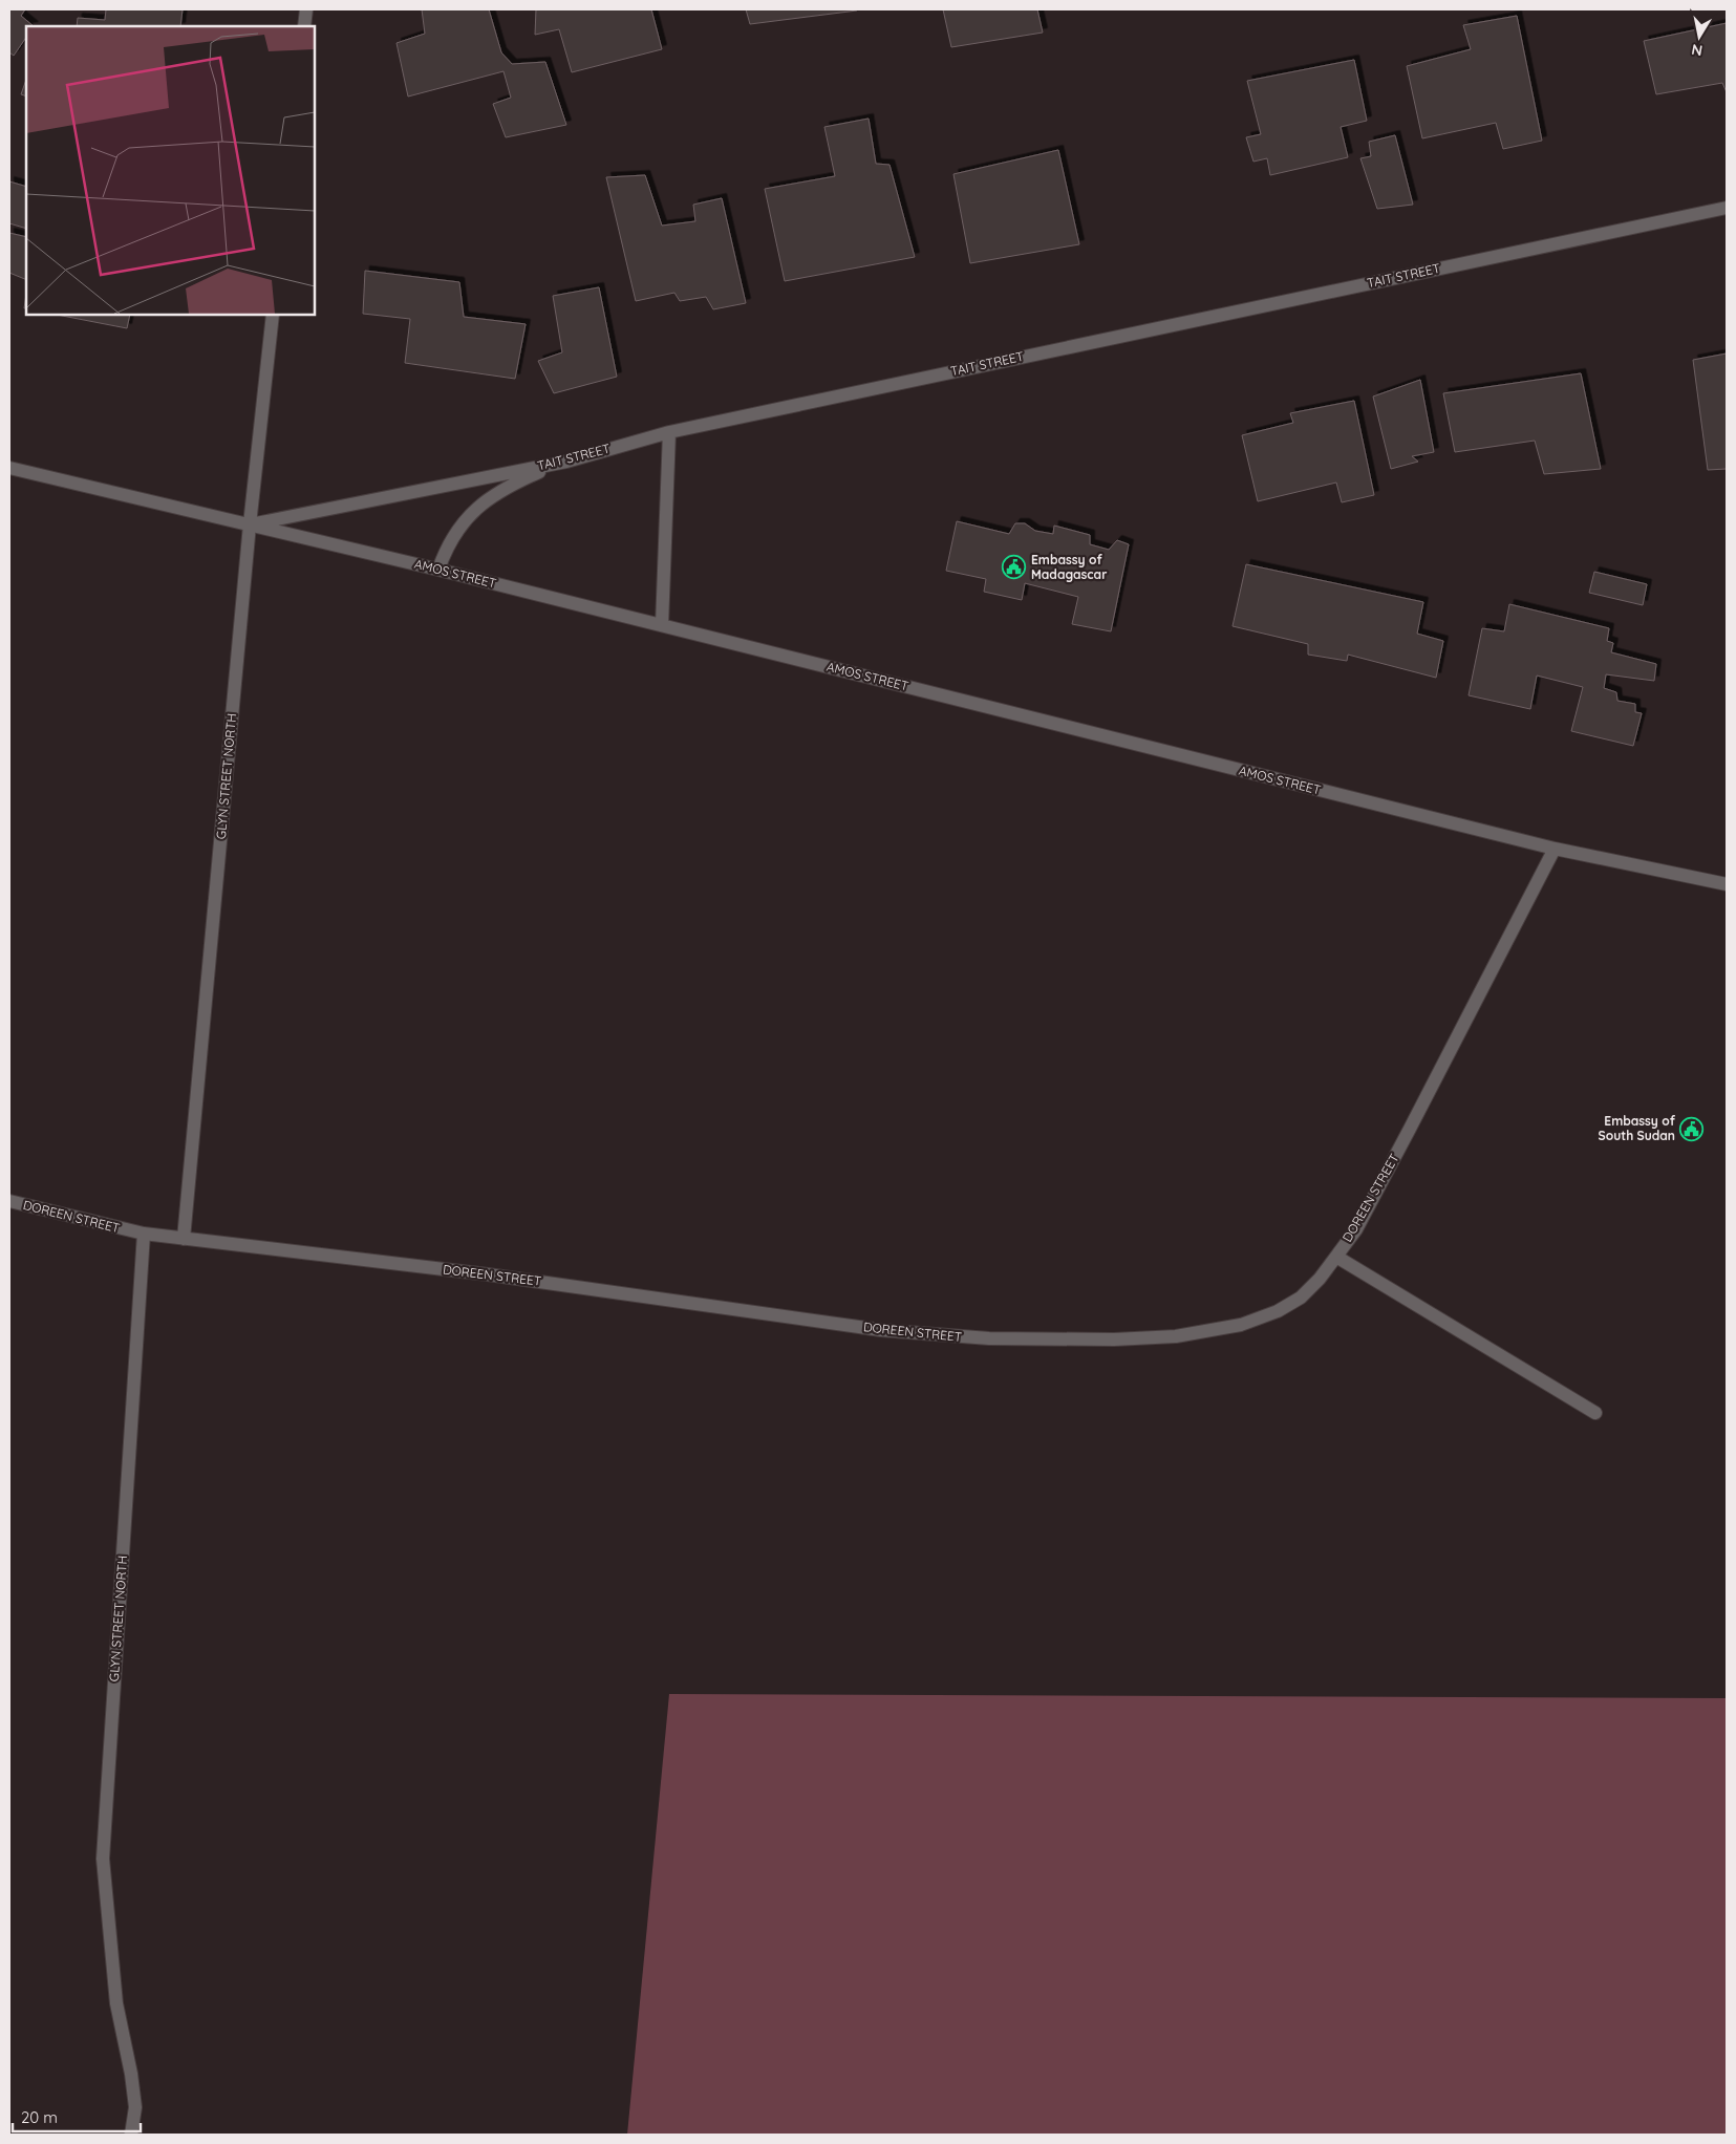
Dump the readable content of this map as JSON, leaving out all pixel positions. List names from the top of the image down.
{
  "streets": {
    "street": [
      "TAIT STREET",
      "AMOS STREET",
      "GLYN STREET NORTH",
      "DOREEN STREET"
    ]
  },
  "crossings": [
    ["TAIT STREET", "AMOS STREET"],
    ["TAIT STREET", "GLYN STREET NORTH"],
    ["AMOS STREET", "GLYN STREET NORTH"],
    ["AMOS STREET", "DOREEN STREET"],
    ["GLYN STREET NORTH", "DOREEN STREET"]
  ],
  "places": {
    "public building": ["Embassy of Madagascar", "Embassy of South Sudan"]
  },
  "scale_bar": "20 m",
  "north": "bottom"
}
